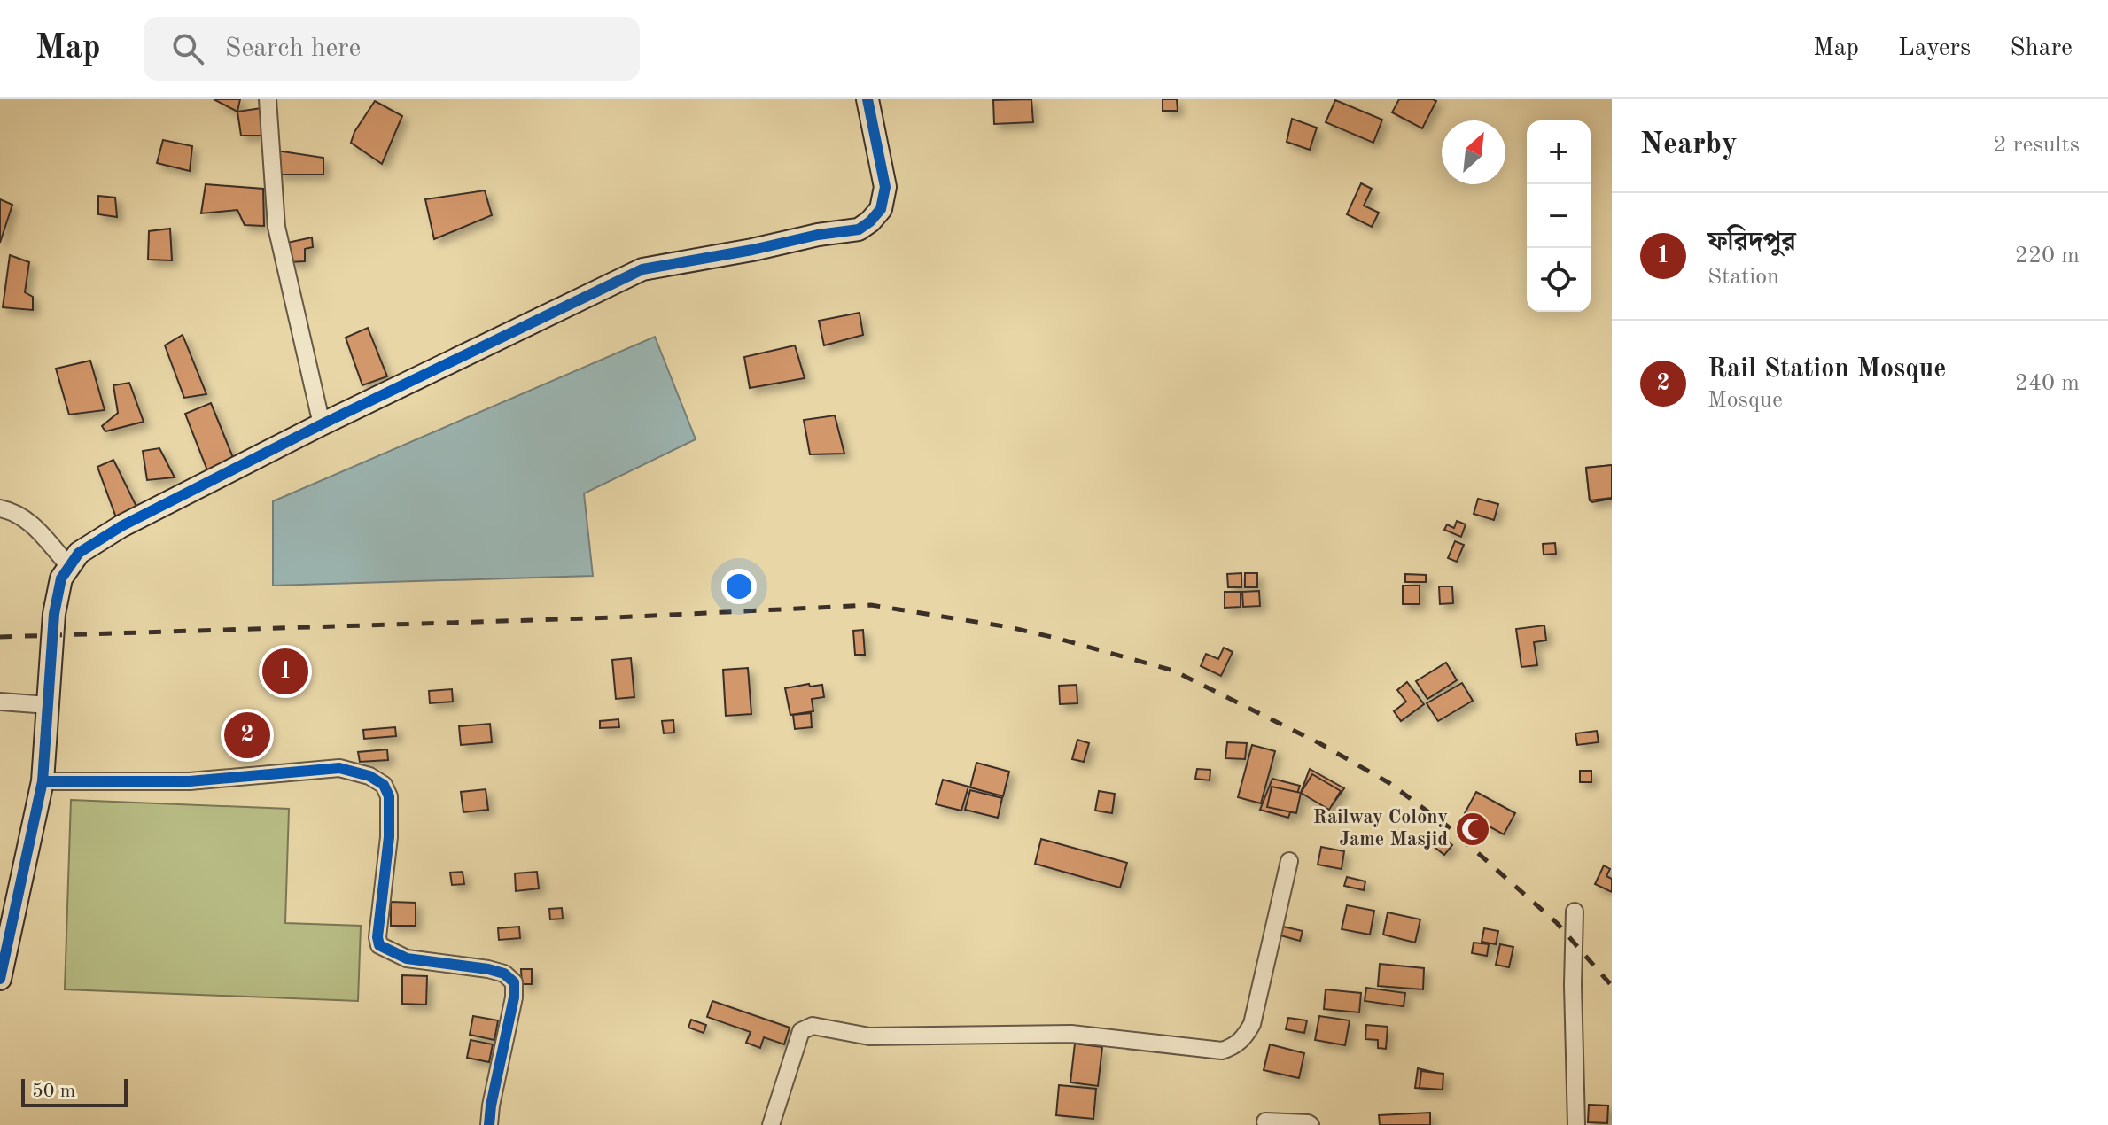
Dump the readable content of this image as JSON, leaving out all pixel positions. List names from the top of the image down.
{
  "places": {
    "mosque": ["Railway Colony Jame Masjid"]
  },
  "scale_bar": "50 m",
  "north": "top right",
  "page": {
    "header": "Map",
    "search": "Search here",
    "nav": ["Map", "Layers", "Share"],
    "heading": ["Nearby", "2 results"],
    "map_buttons": ["+", "−"],
    "list": [
      {
        "mark": "1",
        "name": "ফরিদপুর",
        "note": "Station",
        "value": "220 m"
      },
      {
        "mark": "2",
        "name": "Rail Station Mosque",
        "note": "Mosque",
        "value": "240 m"
      }
    ],
    "pins": ["1", "2"],
    "scale": "50 m"
  }
}
